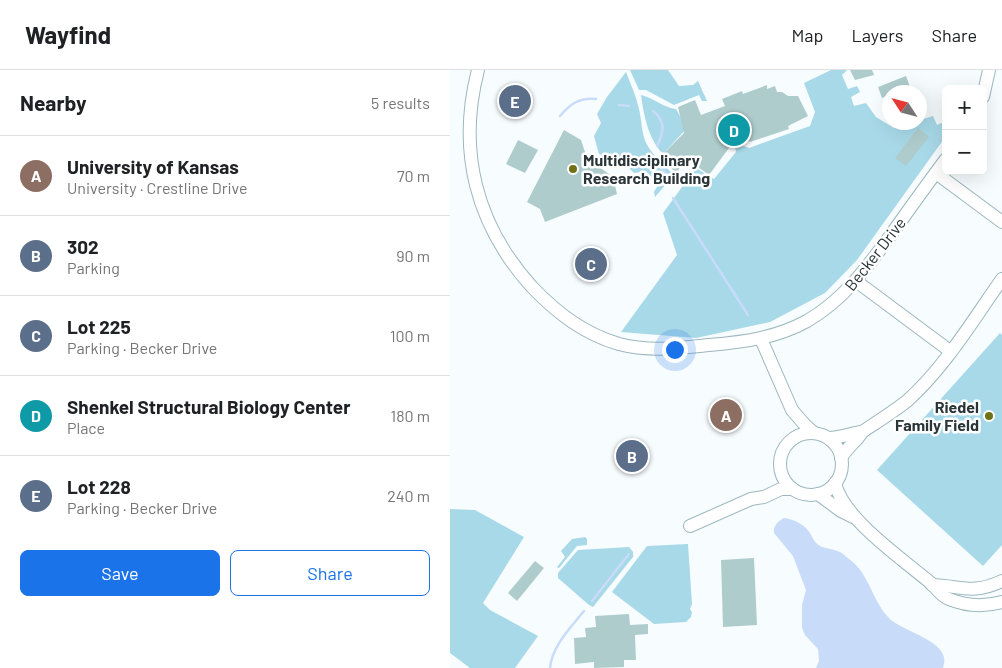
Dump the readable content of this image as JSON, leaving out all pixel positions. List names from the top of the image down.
{
  "streets": {
    "street": ["Becker Drive"]
  },
  "places": ["Multidisciplinary Research Building", "Riedel Family Field"],
  "north": "top left",
  "page": {
    "header": "Wayfind",
    "nav": ["Map", "Layers", "Share"],
    "heading": ["Nearby", "5 results"],
    "pins": [
      "E",
      "D",
      "C",
      "A",
      "B"
    ],
    "map_buttons": ["+", "−"],
    "list": [
      {
        "mark": "A",
        "name": "University of Kansas",
        "note": "University · Crestline Drive",
        "value": "70 m"
      },
      {
        "mark": "B",
        "name": "302",
        "note": "Parking",
        "value": "90 m"
      },
      {
        "mark": "C",
        "name": "Lot 225",
        "note": "Parking · Becker Drive",
        "value": "100 m"
      },
      {
        "mark": "D",
        "name": "Shenkel Structural Biology Center",
        "note": "Place",
        "value": "180 m"
      },
      {
        "mark": "E",
        "name": "Lot 228",
        "note": "Parking · Becker Drive",
        "value": "240 m"
      }
    ],
    "buttons": ["Save", "Share"]
  }
}
